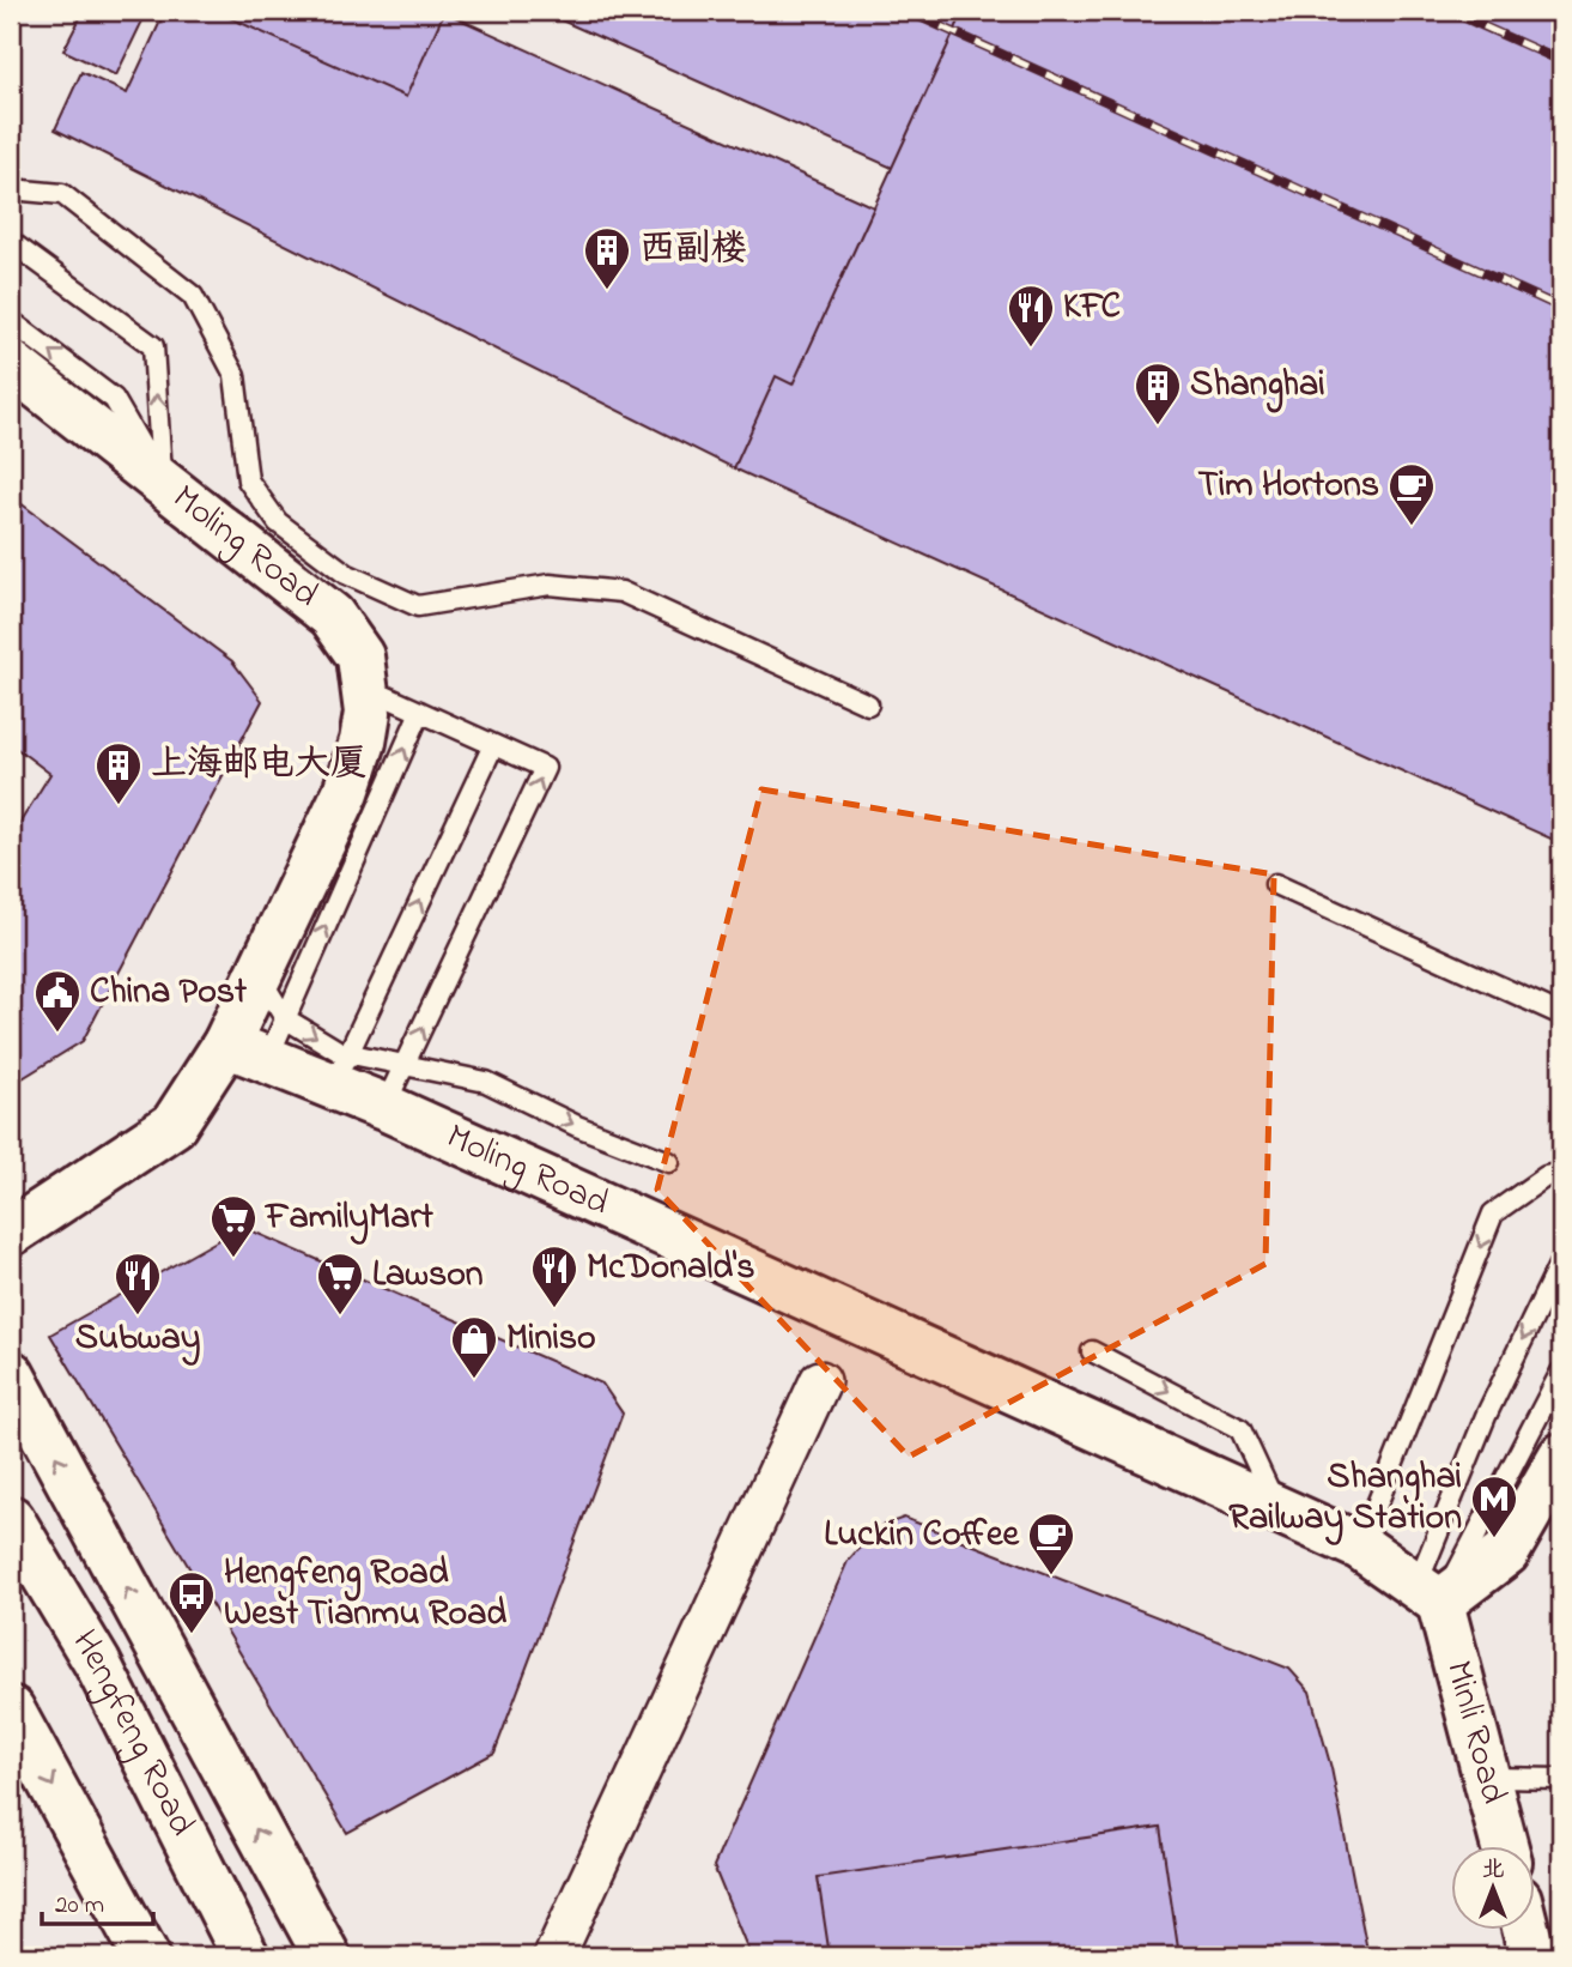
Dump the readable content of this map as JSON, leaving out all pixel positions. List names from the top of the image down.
{
  "streets": {
    "street": ["Moling Road", "Minli Road", "Hengfeng Road"]
  },
  "crossings": [
    ["Moling Road", "Minli Road"]
  ],
  "places": {
    "building": ["西副楼", "Shanghai", "上海邮电大厦"],
    "restaurant": ["KFC", "McDonald's", "Subway"],
    "cafe": ["Tim Hortons", "Luckin Coffee"],
    "public building": ["China Post"],
    "supermarket": ["FamilyMart", "Lawson"],
    "shop": ["Miniso"],
    "metro station": ["Shanghai Railway Station"],
    "bus stop": ["Hengfeng Road West Tianmu Road"]
  },
  "scale_bar": "20 m",
  "north": "top"
}
